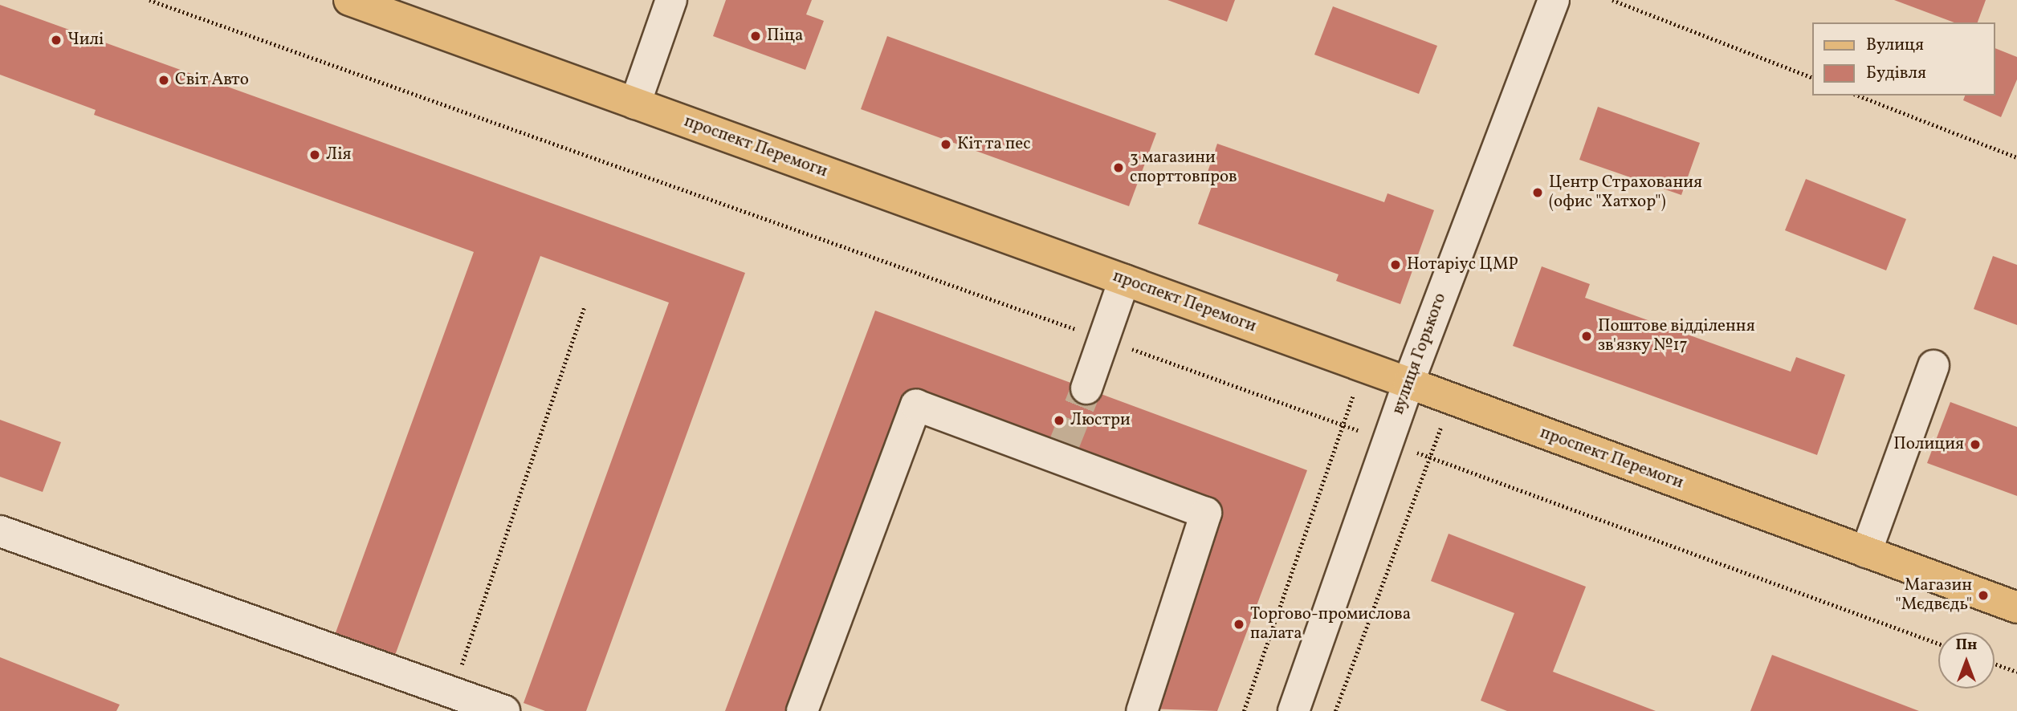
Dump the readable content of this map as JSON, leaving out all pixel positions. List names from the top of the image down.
{
  "streets": {
    "main road": ["проспект Перемоги"],
    "street": ["вулиця Горького"]
  },
  "crossings": [
    ["проспект Перемоги", "вулиця Горького"]
  ],
  "places": [
    "Піца",
    "Чилі",
    "Світ Авто",
    "Кіт та пес",
    "Лія",
    "3 магазини спорттовпров",
    "Центр Страхования (офис \"Хатхор\")",
    "Нотаріус ЦМР",
    "Поштове відділення зв'язку №17",
    "Люстри",
    "Полиция",
    "Магазин \"Мєдвєдь\"",
    "Торгово-промислова палата"
  ],
  "legend": ["Вулиця", "Будівля"],
  "north": "top"
}
